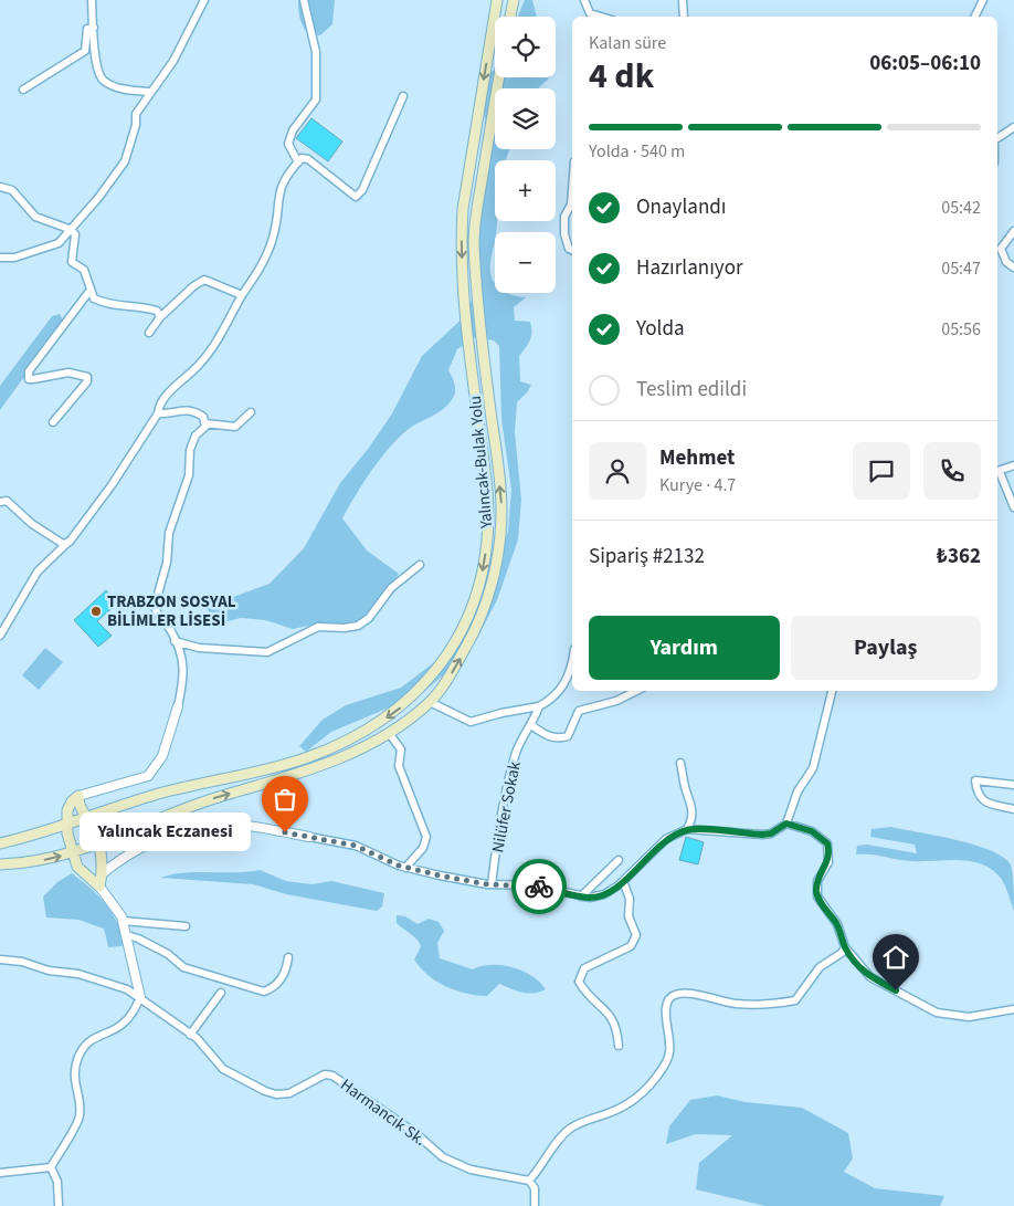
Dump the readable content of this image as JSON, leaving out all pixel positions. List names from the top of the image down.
{
  "streets": {
    "main road": ["Yalıncak-Bulak Yolu"],
    "street": ["Nilüfer Sokak", "Harmancık Sk."]
  },
  "places": ["TRABZON SOSYAL BİLİMLER LİSESİ", "Yalıncak Eczanesi"],
  "page": {
    "map_buttons": ["+", "−"],
    "heading": ["4 dk", "Kalan süre", "06:05–06:10"],
    "panel": [
      "Mehmet",
      "Kurye · 4.7",
      "Sipariş #2132",
      "₺362"
    ],
    "bar": "Yolda · 540 m",
    "list": [
      ["Onaylandı", "05:42"],
      ["Hazırlanıyor", "05:47"],
      ["Yolda", "05:56"],
      "Teslim edildi"
    ],
    "buttons": ["Yardım", "Paylaş"],
    "bubble": "Yalıncak Eczanesi"
  }
}
